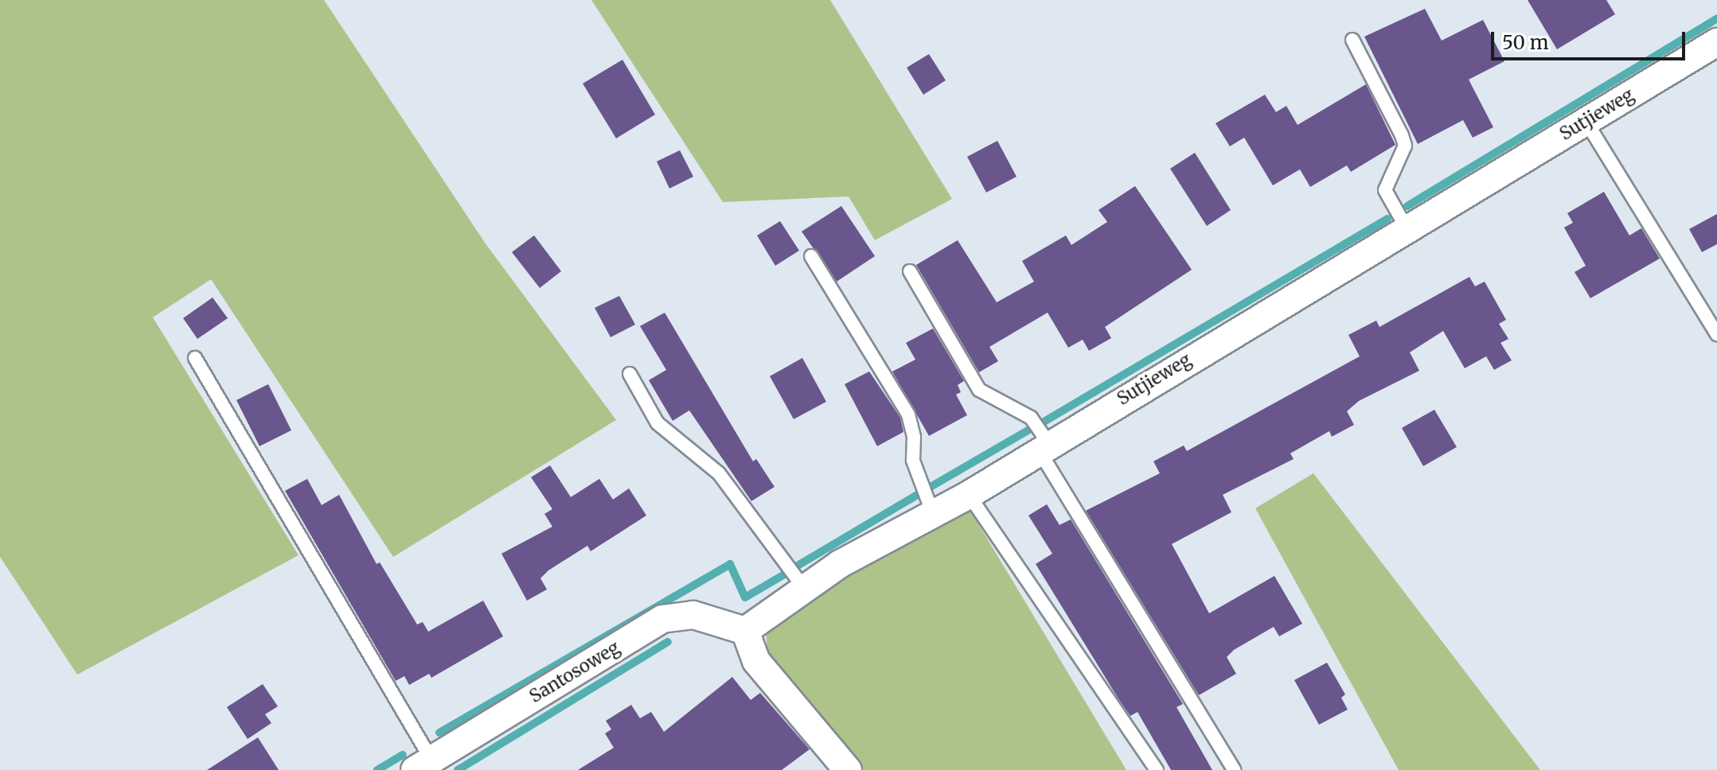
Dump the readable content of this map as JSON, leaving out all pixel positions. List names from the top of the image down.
{
  "streets": {
    "street": ["Sutjieweg", "Santosoweg"]
  },
  "crossings": [
    ["Sutjieweg", "Santosoweg"]
  ],
  "scale_bar": "50 m"
}
